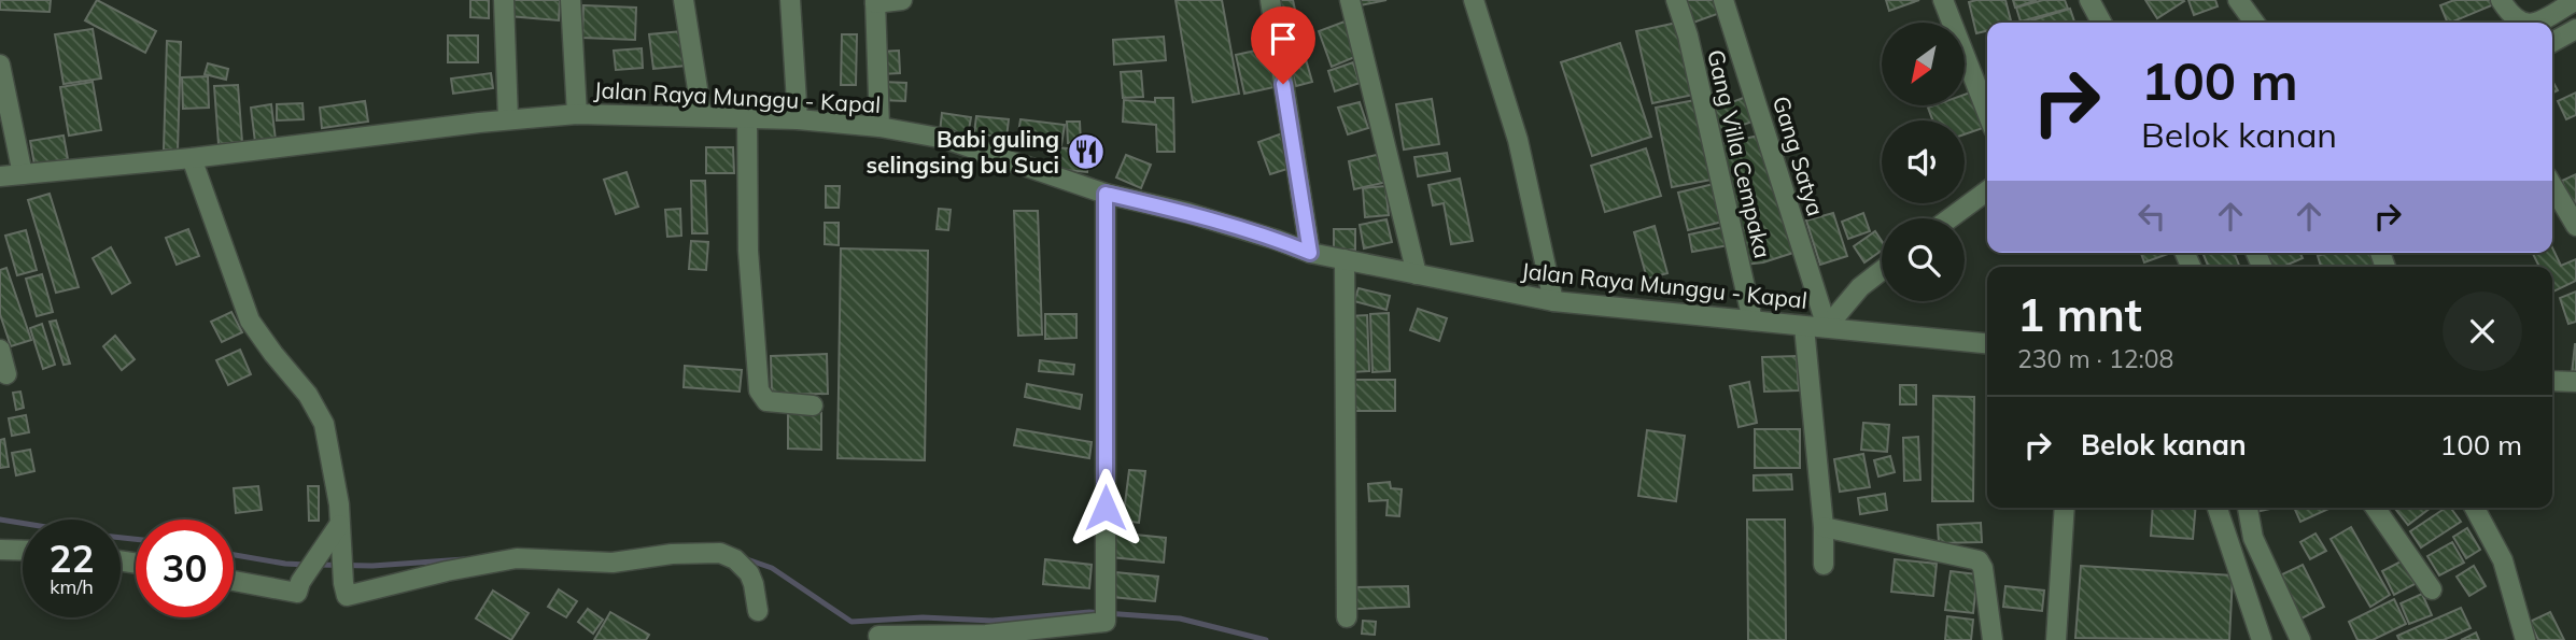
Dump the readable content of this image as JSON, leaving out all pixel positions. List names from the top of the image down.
{
  "streets": {
    "street": ["Jalan Raya Munggu - Kapal", "Gang Villa Cempaka", "Gang Satya"]
  },
  "crossings": [
    ["Jalan Raya Munggu - Kapal", "Gang Villa Cempaka"],
    ["Jalan Raya Munggu - Kapal", "Gang Satya"]
  ],
  "places": {
    "restaurant": ["Babi guling selingsing bu Suci"]
  },
  "north": "bottom left",
  "page": {
    "turn": ["100 m", "Belok kanan"],
    "heading": ["1 mnt", "230 m · 12:08"],
    "list": [
      {
        "name": "Belok kanan",
        "value": "100 m"
      }
    ],
    "speed": "22 km/h",
    "limit": "30"
  }
}
